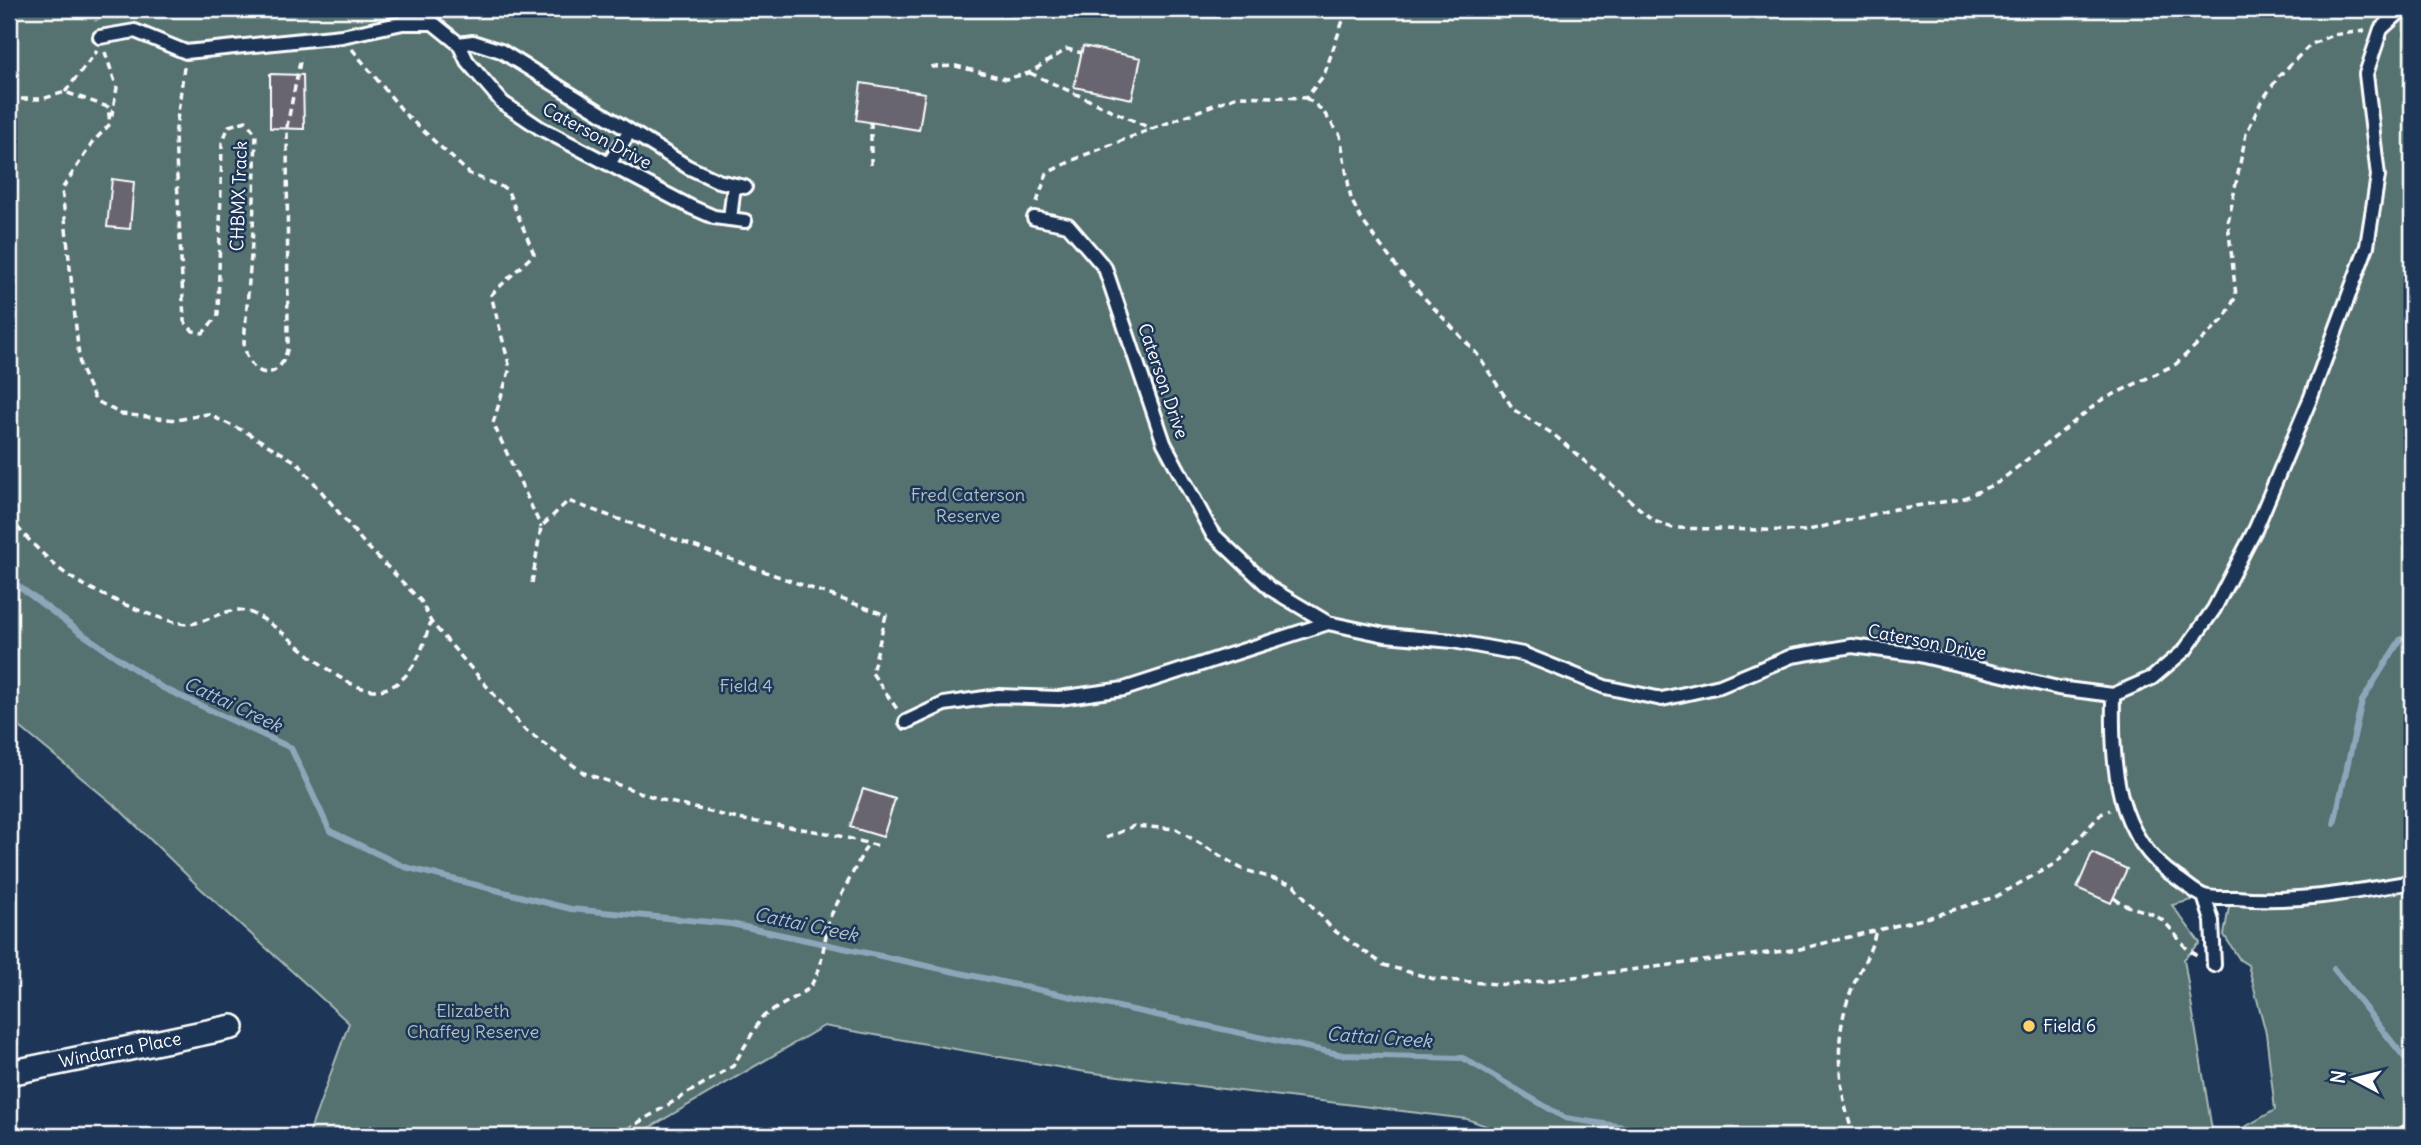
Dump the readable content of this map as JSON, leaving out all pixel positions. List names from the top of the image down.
{
  "streets": {
    "street": ["Windarra Place"],
    "lane": ["Caterson Drive"],
    "path": ["CHBMX Track"]
  },
  "crossings": [
    ["Caterson Drive", "CHBMX Track"]
  ],
  "water": ["Cattai Creek"],
  "parks": ["Fred Caterson Reserve", "Field 4", "Elizabeth Chaffey Reserve"],
  "places": ["Field 6"],
  "north": "left"
}
